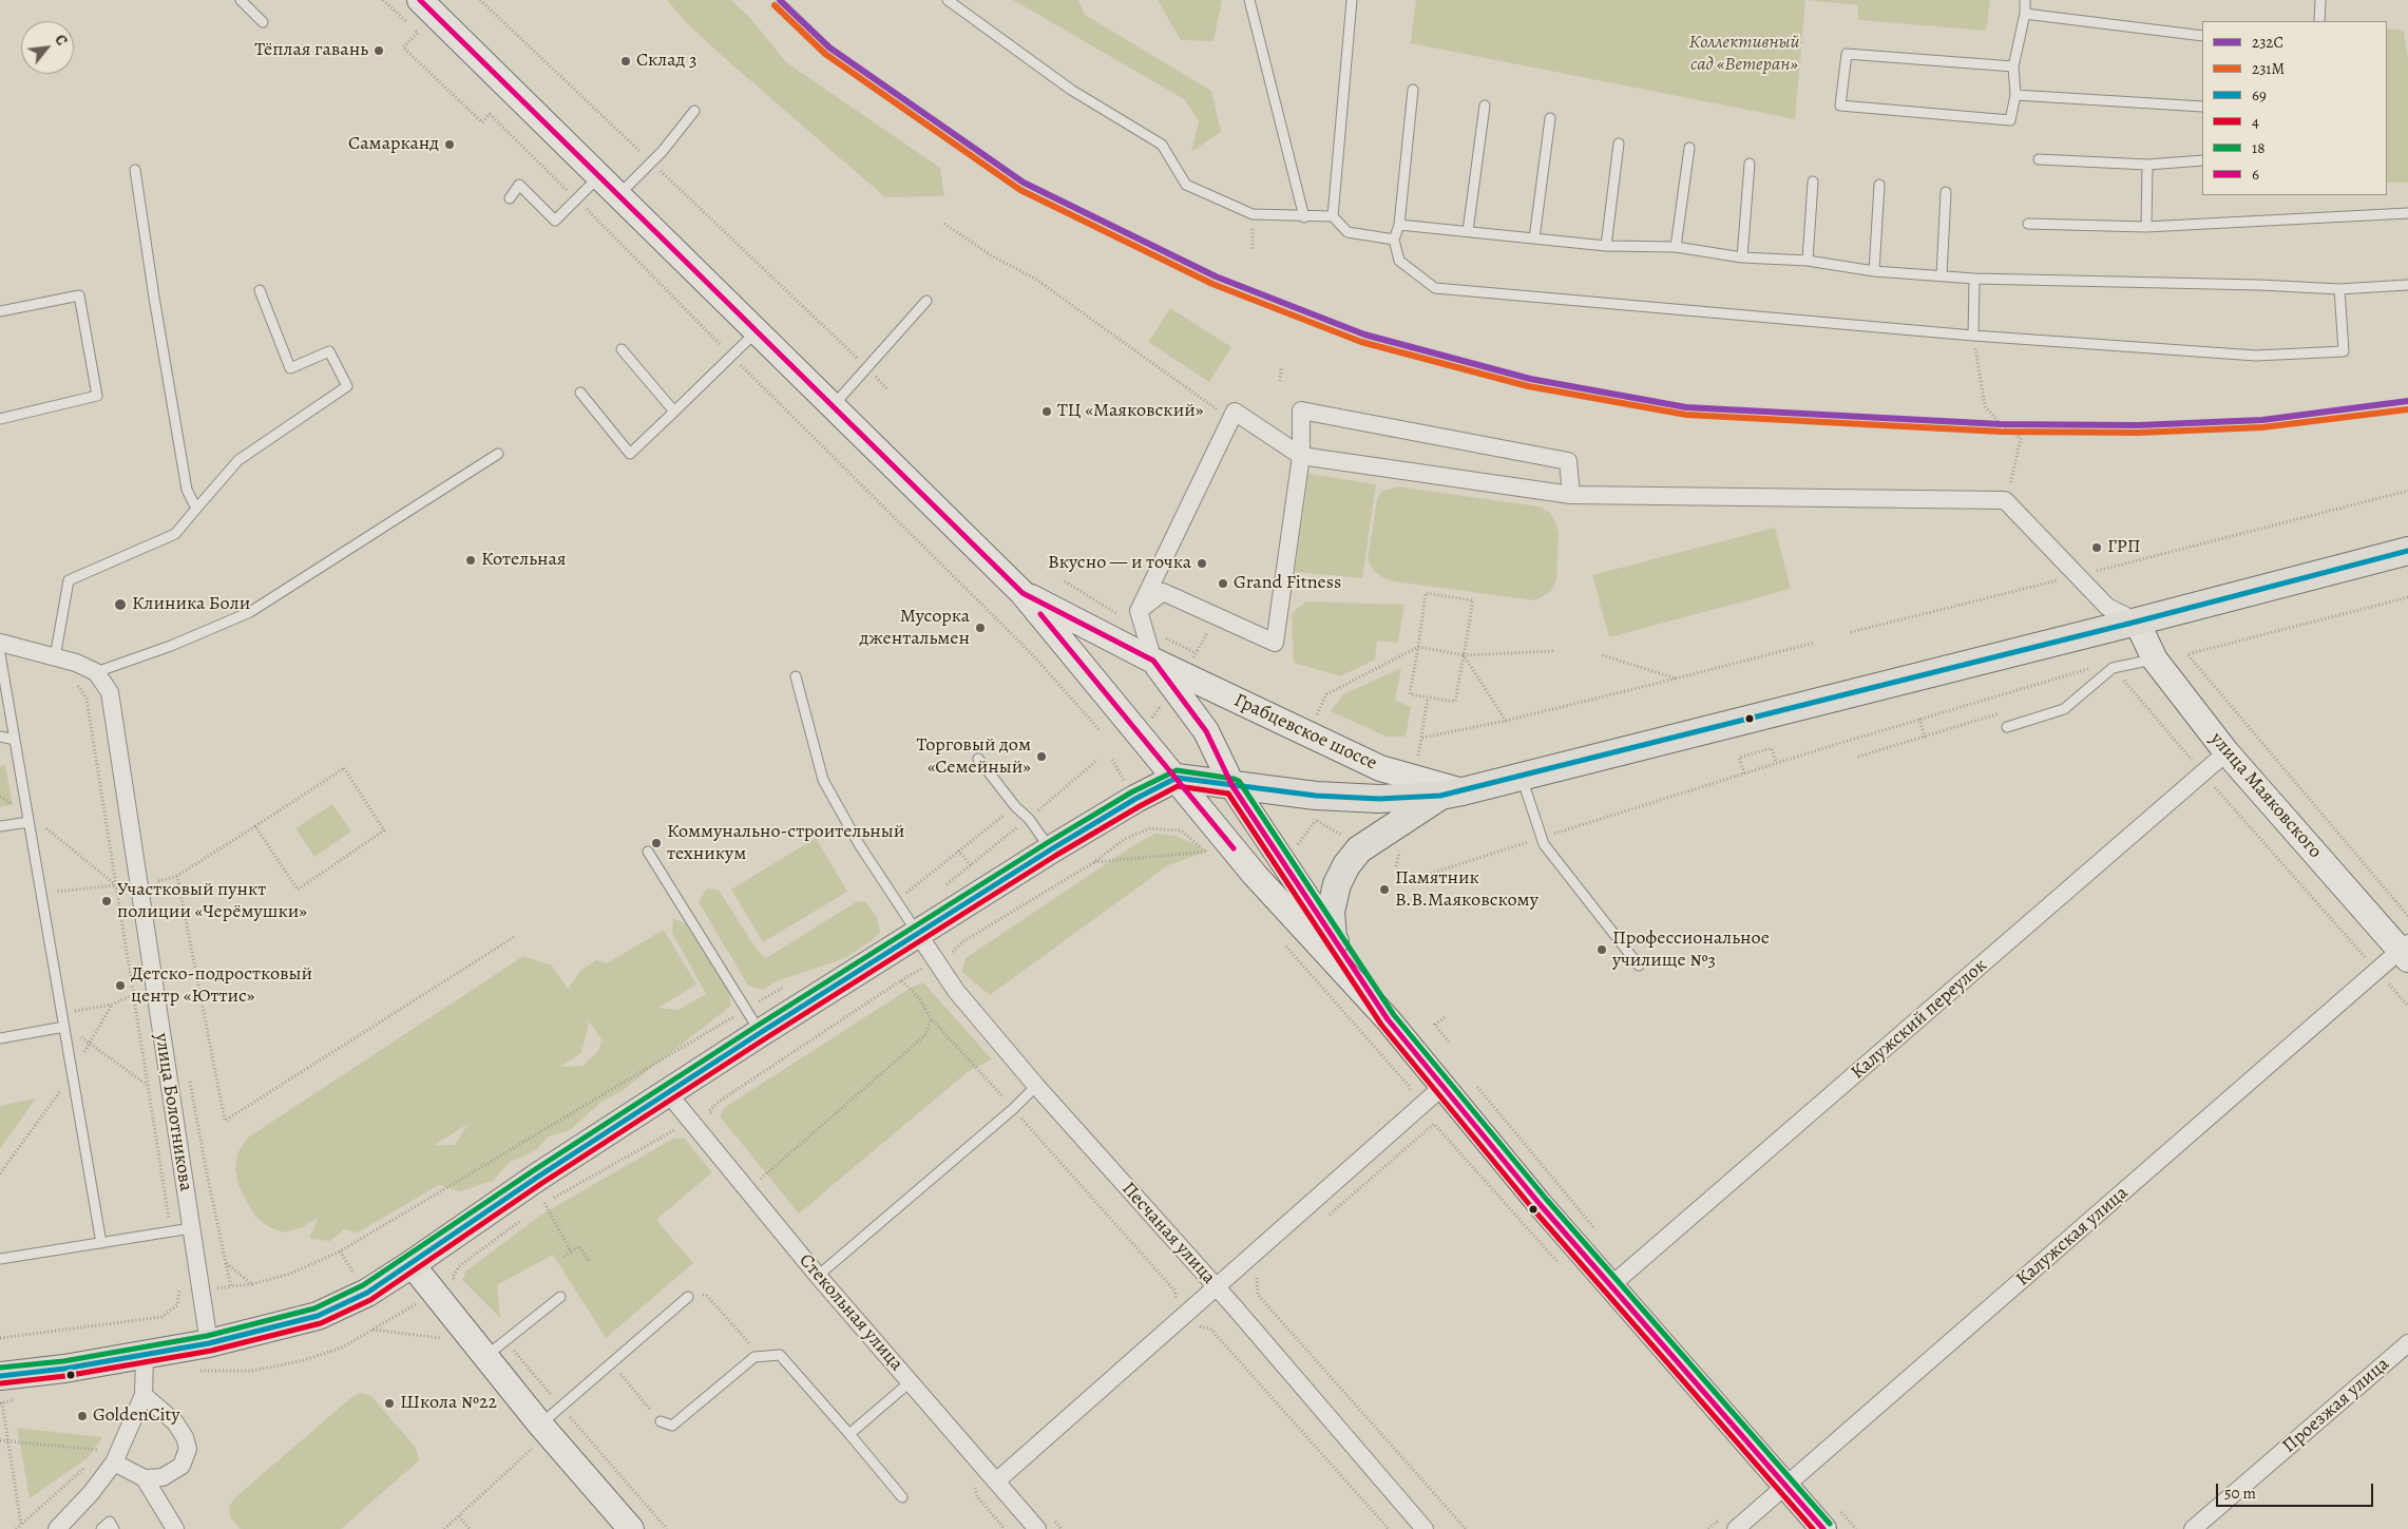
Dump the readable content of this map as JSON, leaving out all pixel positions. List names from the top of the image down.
{
  "streets": {
    "main road": ["Грабцевское шоссе", "улица Маяковского"],
    "street": [
      "Калужский переулок",
      "улица Болотникова",
      "Песчаная улица",
      "Калужская улица",
      "Стекольная улица",
      "Проезжая улица"
    ]
  },
  "crossings": [
    ["Грабцевское шоссе", "улица Маяковского"],
    ["улица Маяковского", "Калужский переулок"],
    ["улица Маяковского", "Калужская улица"]
  ],
  "parks": ["Коллективный сад «Ветеран»"],
  "places": [
    "Тёплая гавань",
    "Склад 3",
    "Самарканд",
    "ТЦ «Маяковский»",
    "ГРП",
    "Котельная",
    "Вкусно — и точка",
    "Grand Fitness",
    "Клиника Боли",
    "Мусорка джентальмен",
    "Торговый дом «Семейный»",
    "Коммунально-строительный техникум",
    "Памятник В.В.Маяковскому",
    "Участковый пункт полиции «Черёмушки»",
    "Профессиональное училище №3",
    "Детско-подростковый центр «Юттис»",
    "Школа №22",
    "GoldenCity"
  ],
  "lines": [
    "transit line 232C",
    "transit line 6",
    "transit line 231М",
    "transit line 69",
    "transit line 18",
    "transit line 4"
  ],
  "legend": [
    "232C",
    "231М",
    "69",
    "4",
    "18",
    "6"
  ],
  "scale_bar": "50 m",
  "north": "top right"
}
